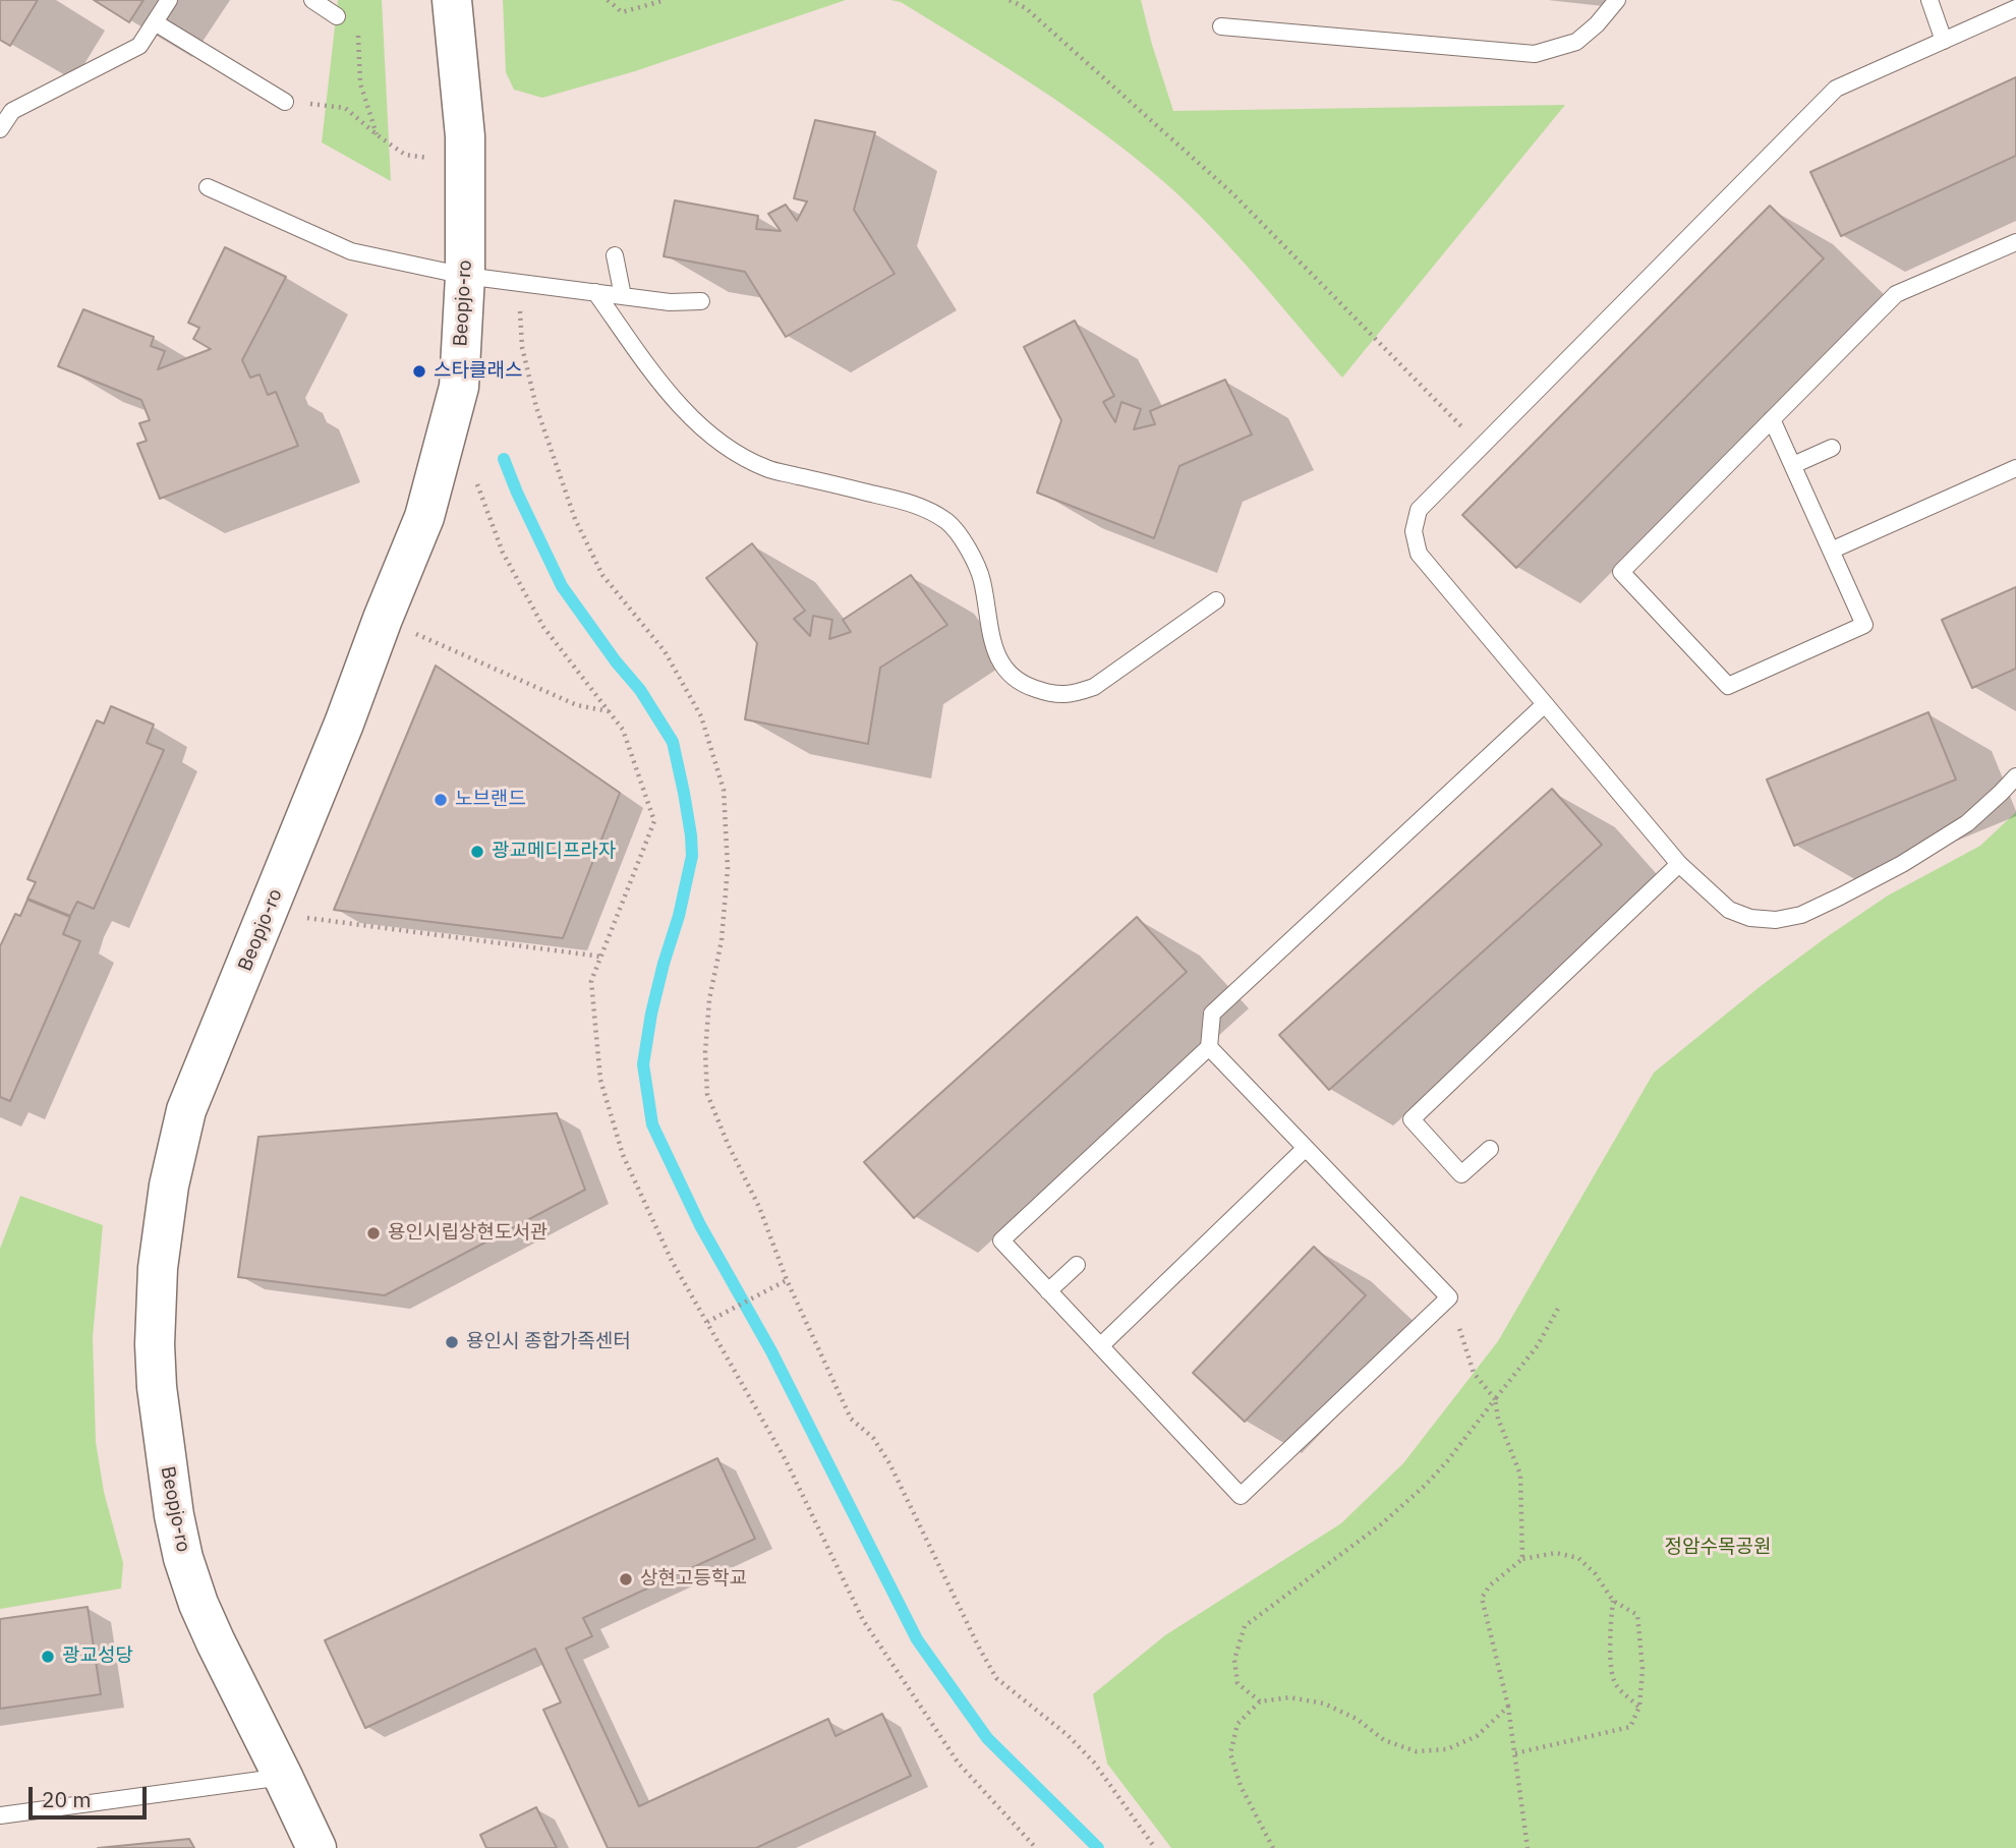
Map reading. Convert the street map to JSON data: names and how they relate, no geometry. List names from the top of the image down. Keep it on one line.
{"streets":{"street":["Beopjo-ro"]},"parks":["정암수목공원"],"places":["스타클래스","노브랜드","광교메디프라자","용인시립상현도서관","용인시 종합가족센터","상현고등학교","광교성당"],"scale_bar":"20 m"}
